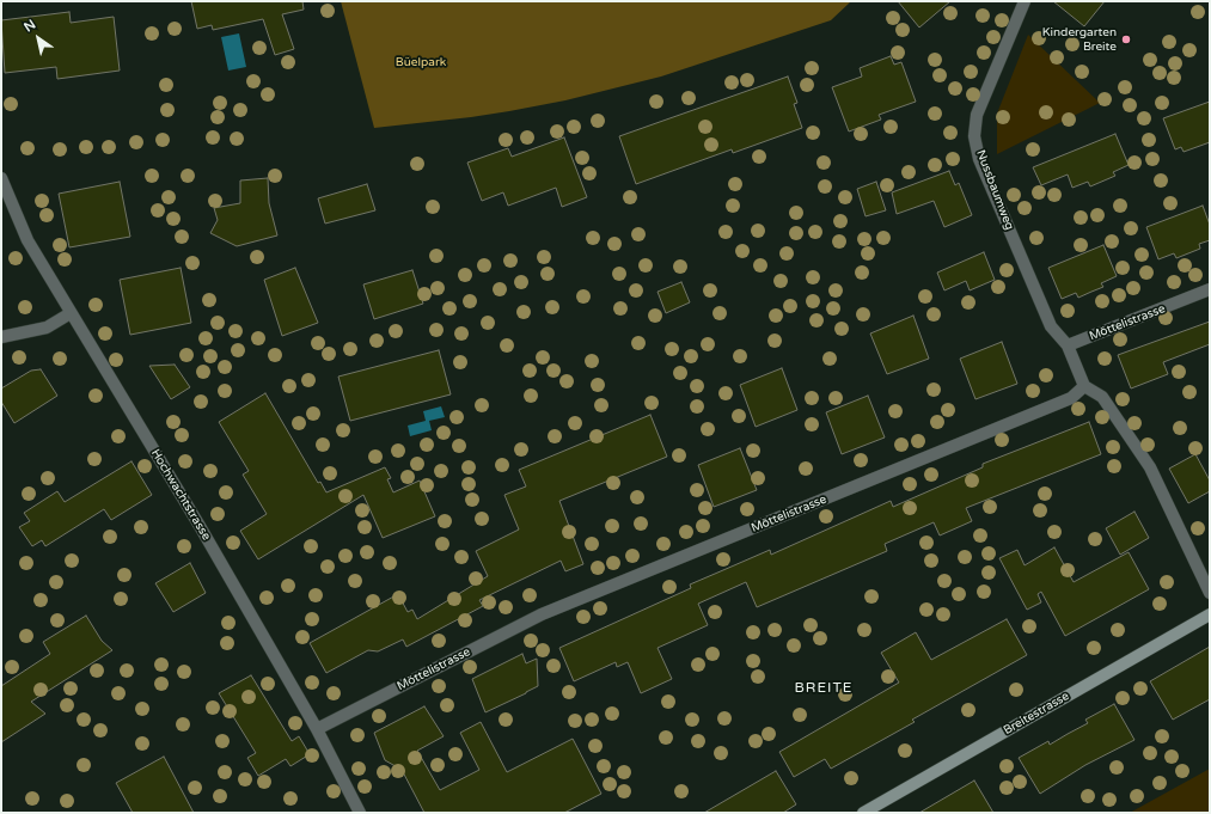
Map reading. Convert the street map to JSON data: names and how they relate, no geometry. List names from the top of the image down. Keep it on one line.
{"streets":{"main road":["Breitestrasse"],"street":["Nussbaumweg","Möttelistrasse","Hochwachtstrasse"]},"crossings":[["Nussbaumweg","Möttelistrasse"],["Möttelistrasse","Hochwachtstrasse"]],"districts":["BREITE"],"parks":["Büelpark"],"places":["Kindergarten Breite"],"north":"top left"}
